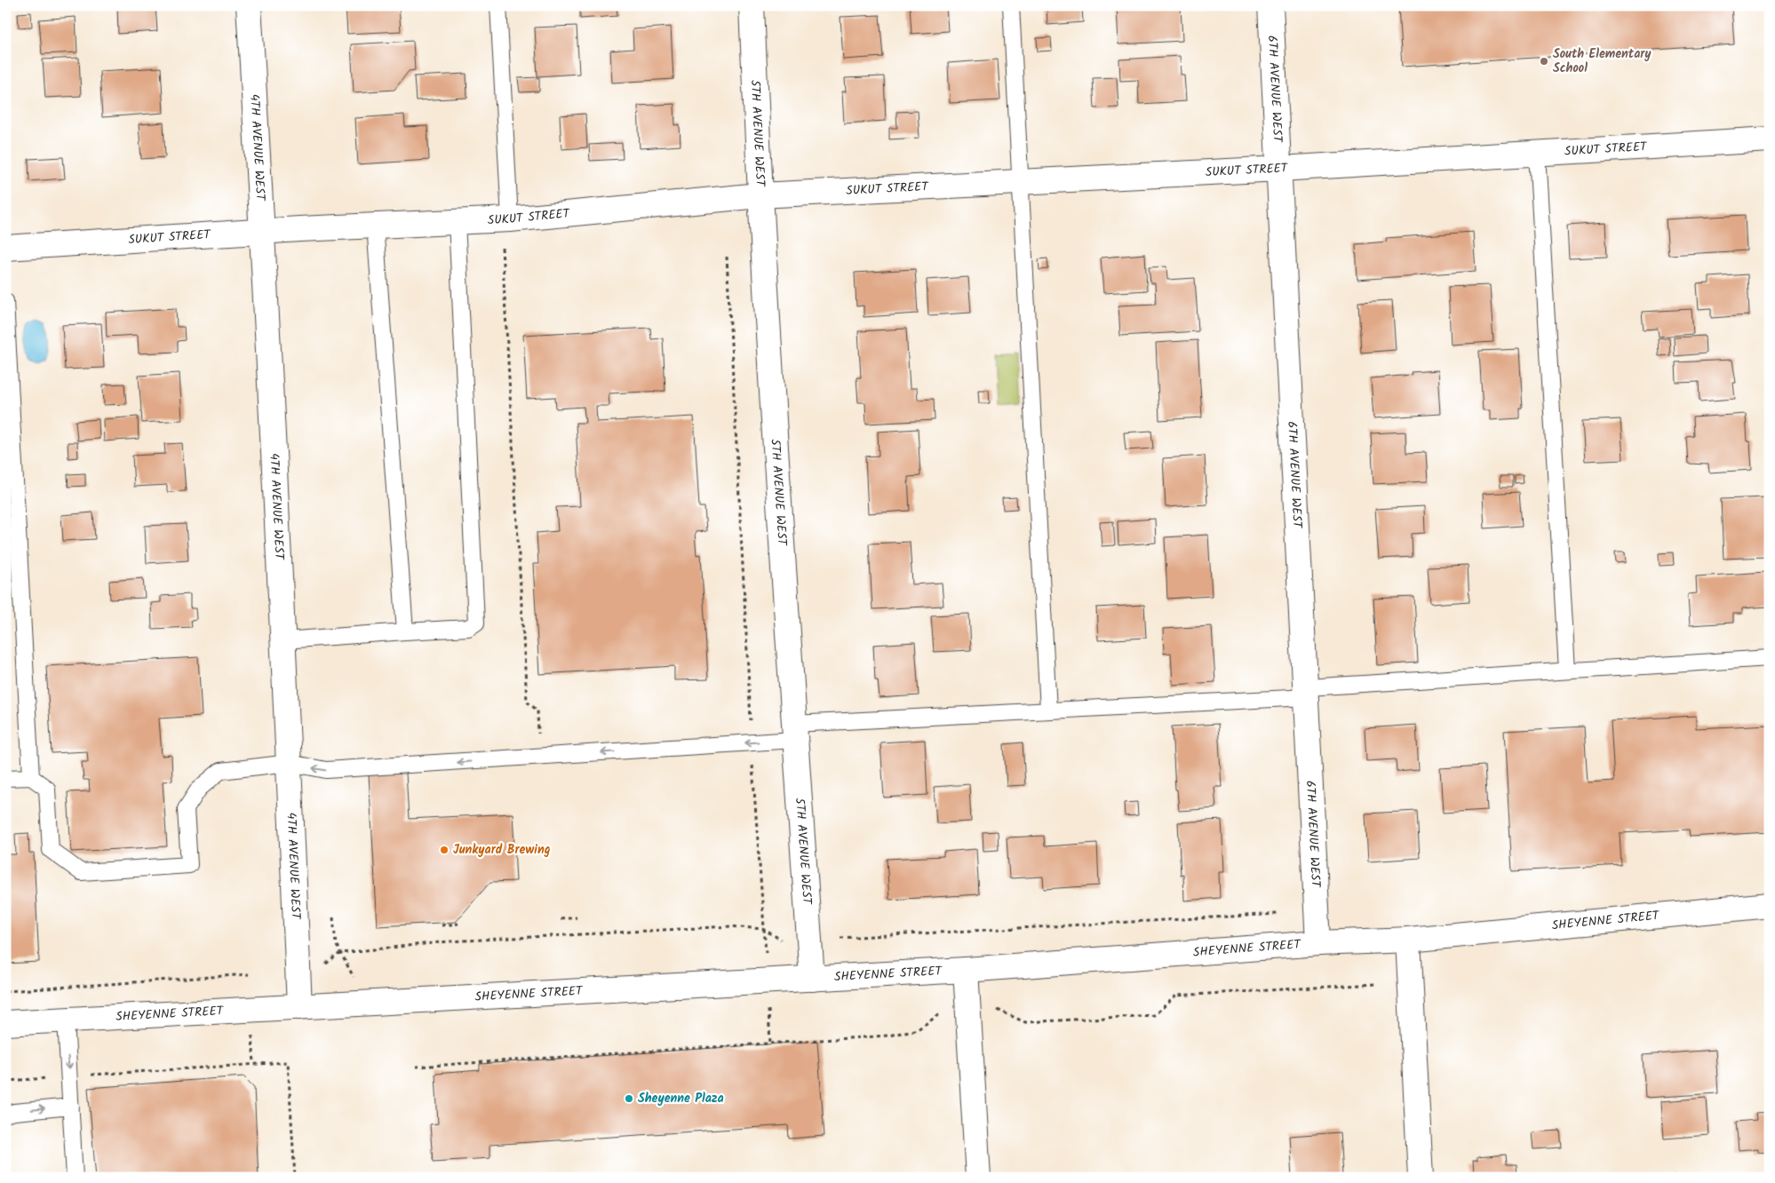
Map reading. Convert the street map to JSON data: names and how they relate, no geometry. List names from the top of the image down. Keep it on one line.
{"streets":{"street":["6TH AVENUE WEST","5TH AVENUE WEST","4TH AVENUE WEST","SUKUT STREET","SHEYENNE STREET"]},"crossings":[["6TH AVENUE WEST","SUKUT STREET"],["6TH AVENUE WEST","SHEYENNE STREET"],["5TH AVENUE WEST","SUKUT STREET"],["5TH AVENUE WEST","SHEYENNE STREET"],["4TH AVENUE WEST","SUKUT STREET"],["4TH AVENUE WEST","SHEYENNE STREET"]],"places":["South Elementary School","Junkyard Brewing","Sheyenne Plaza"]}
